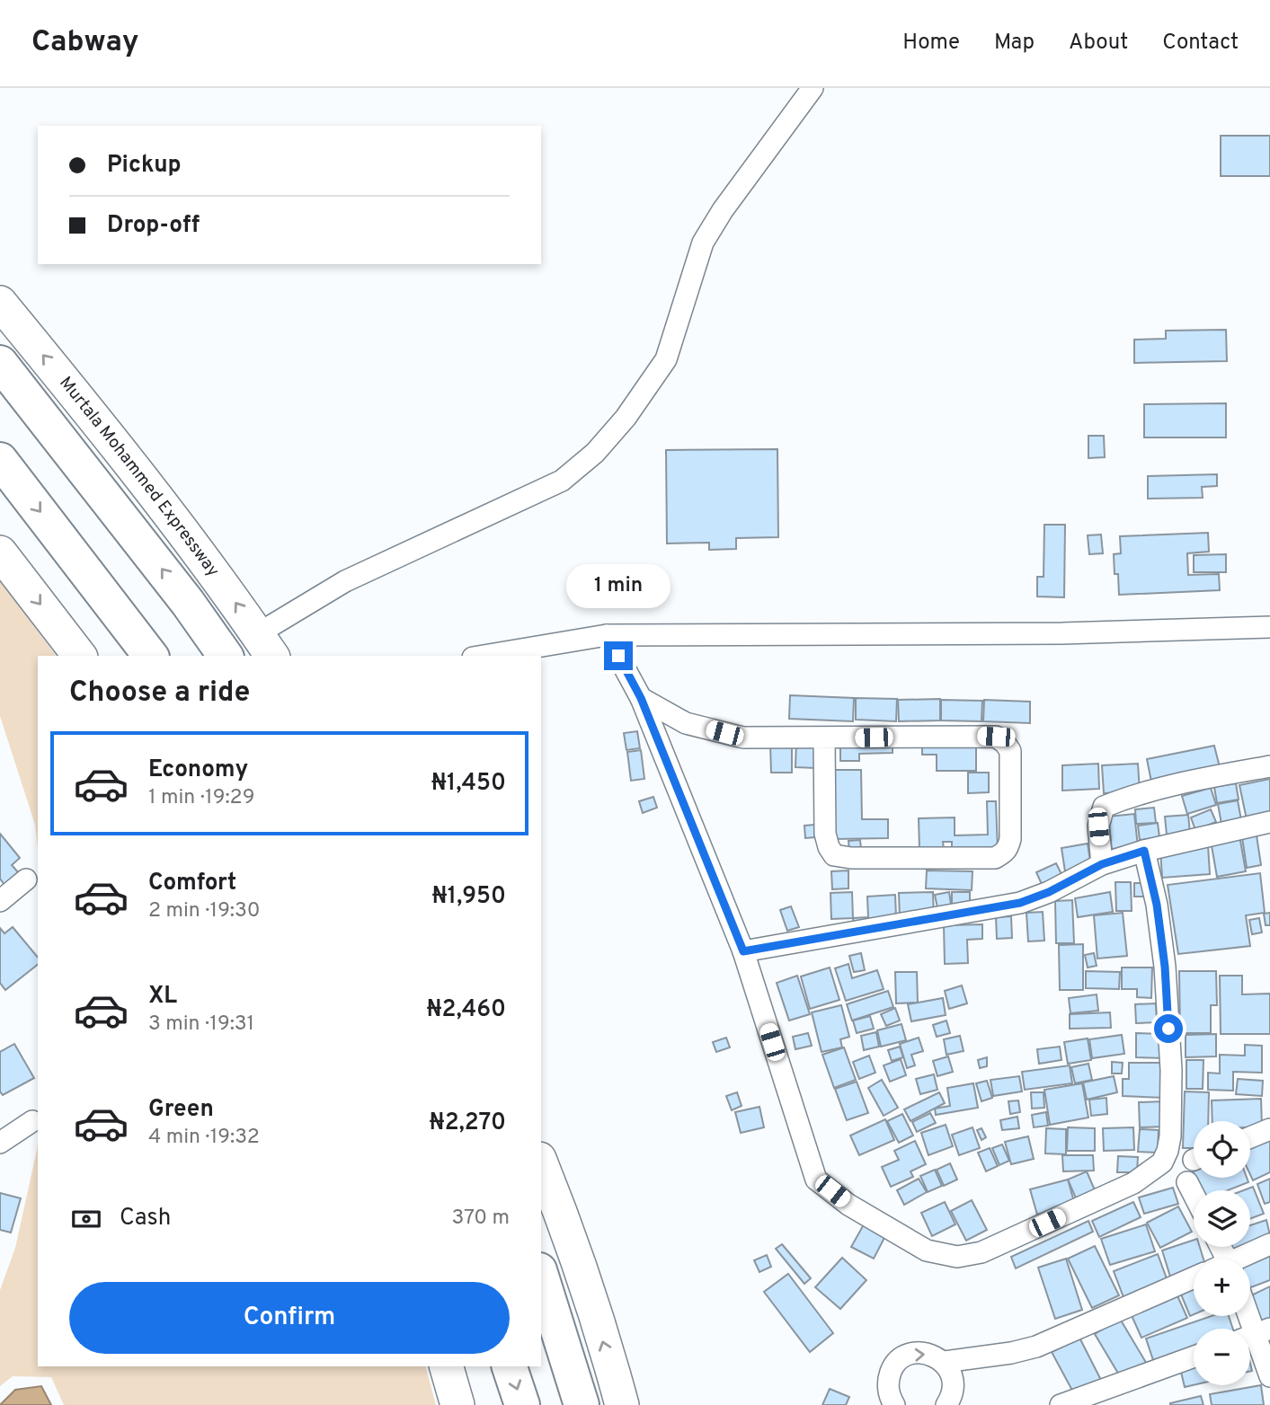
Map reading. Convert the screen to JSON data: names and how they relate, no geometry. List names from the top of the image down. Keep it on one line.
{"streets":{"highway":["Murtala Mohammed Expressway"]},"page":{"header":"Cabway","nav":["Home","Map","About","Contact"],"banner":["Pickup","Drop-off"],"bubble":"1 min","heading":"Choose a ride","list":[{"name":"Economy","note":"1 min · 19:29","value":"₦1,450"},{"name":"Comfort","note":"2 min · 19:30","value":"₦1,950"},{"name":"XL","note":"3 min · 19:31","value":"₦2,460"},{"name":"Green","note":"4 min · 19:32","value":"₦2,270"}],"map_buttons":["+","−"],"pay":["Cash","370 m"],"buttons":"Confirm"}}
